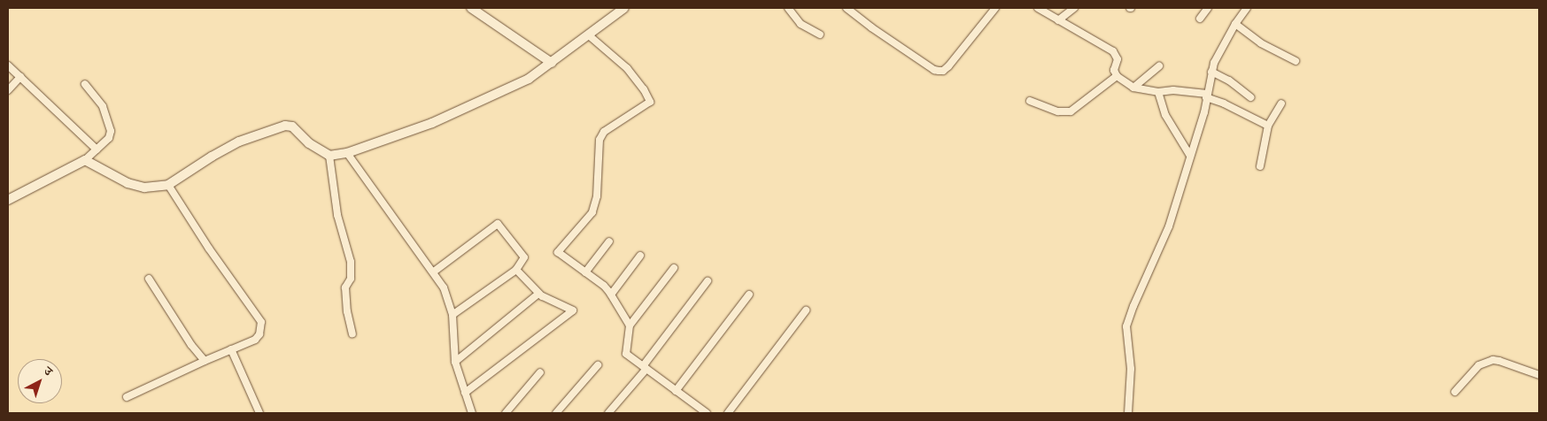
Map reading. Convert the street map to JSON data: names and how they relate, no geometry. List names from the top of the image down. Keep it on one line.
{"north":"top right"}
